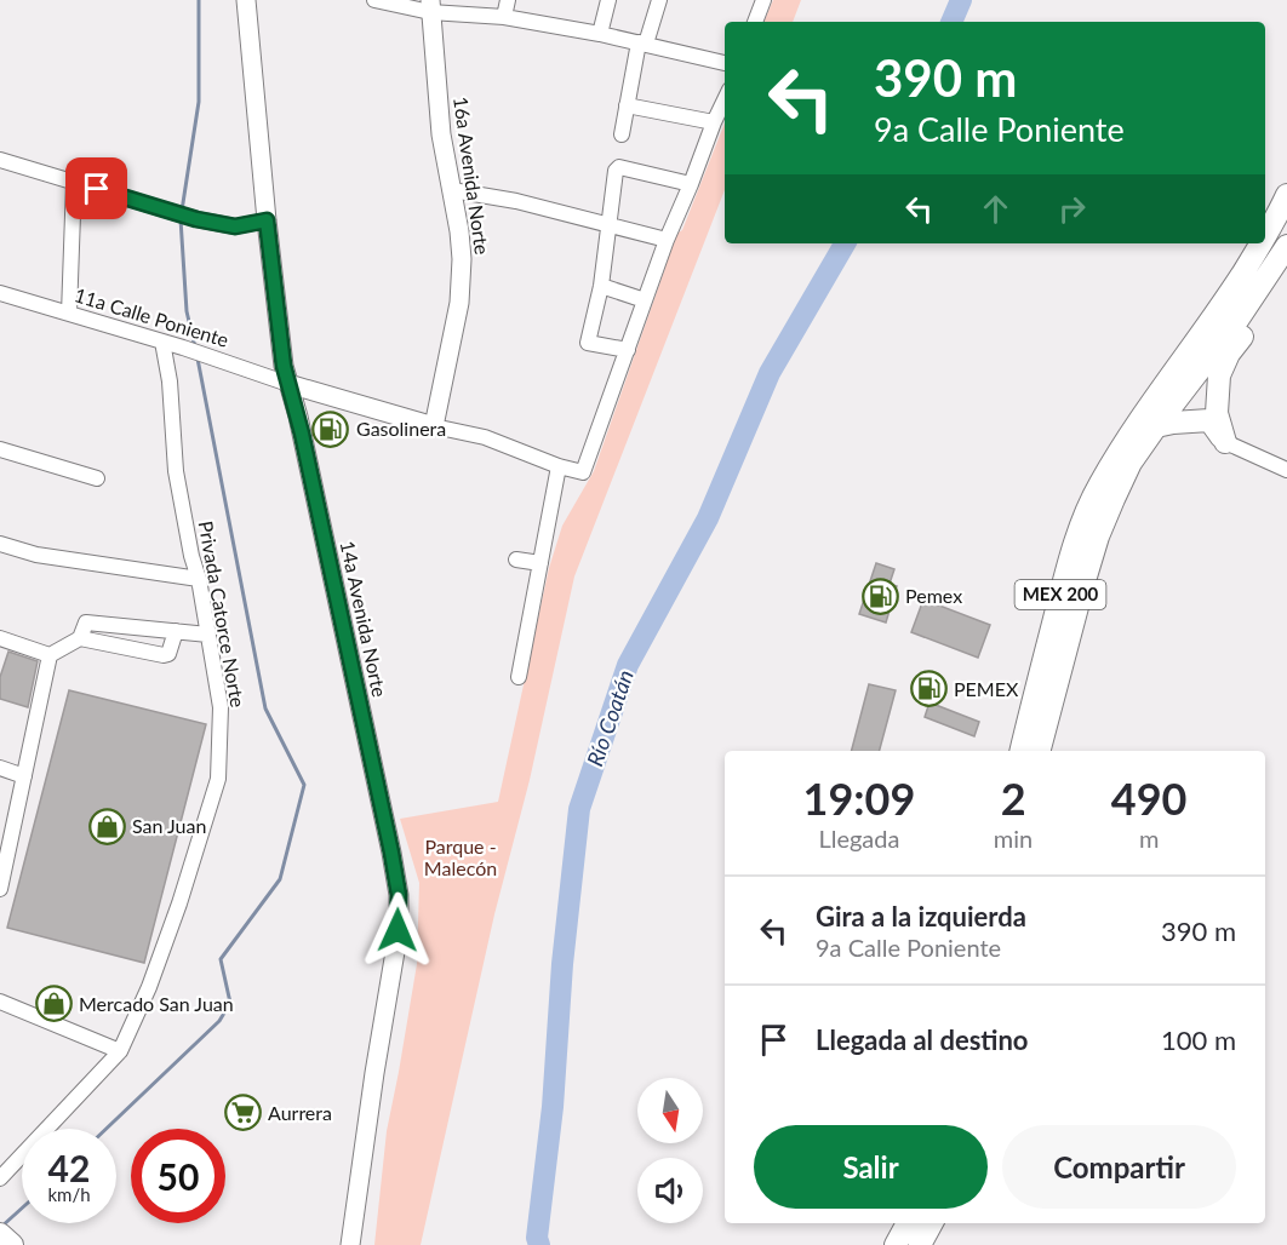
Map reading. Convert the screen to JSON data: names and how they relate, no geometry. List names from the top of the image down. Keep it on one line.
{"streets":{"highway":["MEX 200"],"main road":["16a Avenida Norte","14a Avenida Norte"],"street":["11a Calle Poniente","Privada Catorce Norte"]},"crossings":[["11a Calle Poniente","Privada Catorce Norte"],["11a Calle Poniente","14a Avenida Norte"]],"water":["Río Coatán"],"parks":["Parque - Malecón"],"places":{"fuel station":["Gasolinera","Pemex","PEMEX"],"shop":["San Juan","Mercado San Juan"],"supermarket":["Aurrera"]},"north":"bottom","page":{"turn":["390 m","9a Calle Poniente"],"eta":["19:09","Llegada","2","min","490","m"],"list":[{"name":"Gira a la izquierda","note":"9a Calle Poniente","value":"390 m"},{"name":"Llegada al destino","value":"100 m"}],"buttons":["Salir","Compartir"],"speed":"42 km/h","limit":"50"}}
